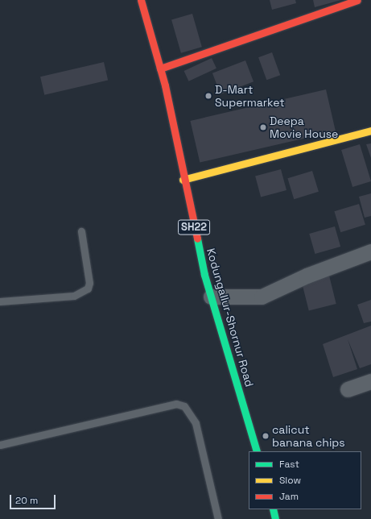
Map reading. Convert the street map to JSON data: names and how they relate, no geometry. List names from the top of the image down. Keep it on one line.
{"streets":{"main road":["SH22","Kodungallur-Shornur Road"]},"places":["D-Mart Supermarket","Deepa Movie House","calicut banana chips"],"legend":["Fast","Slow","Jam"],"scale_bar":"20 m"}
